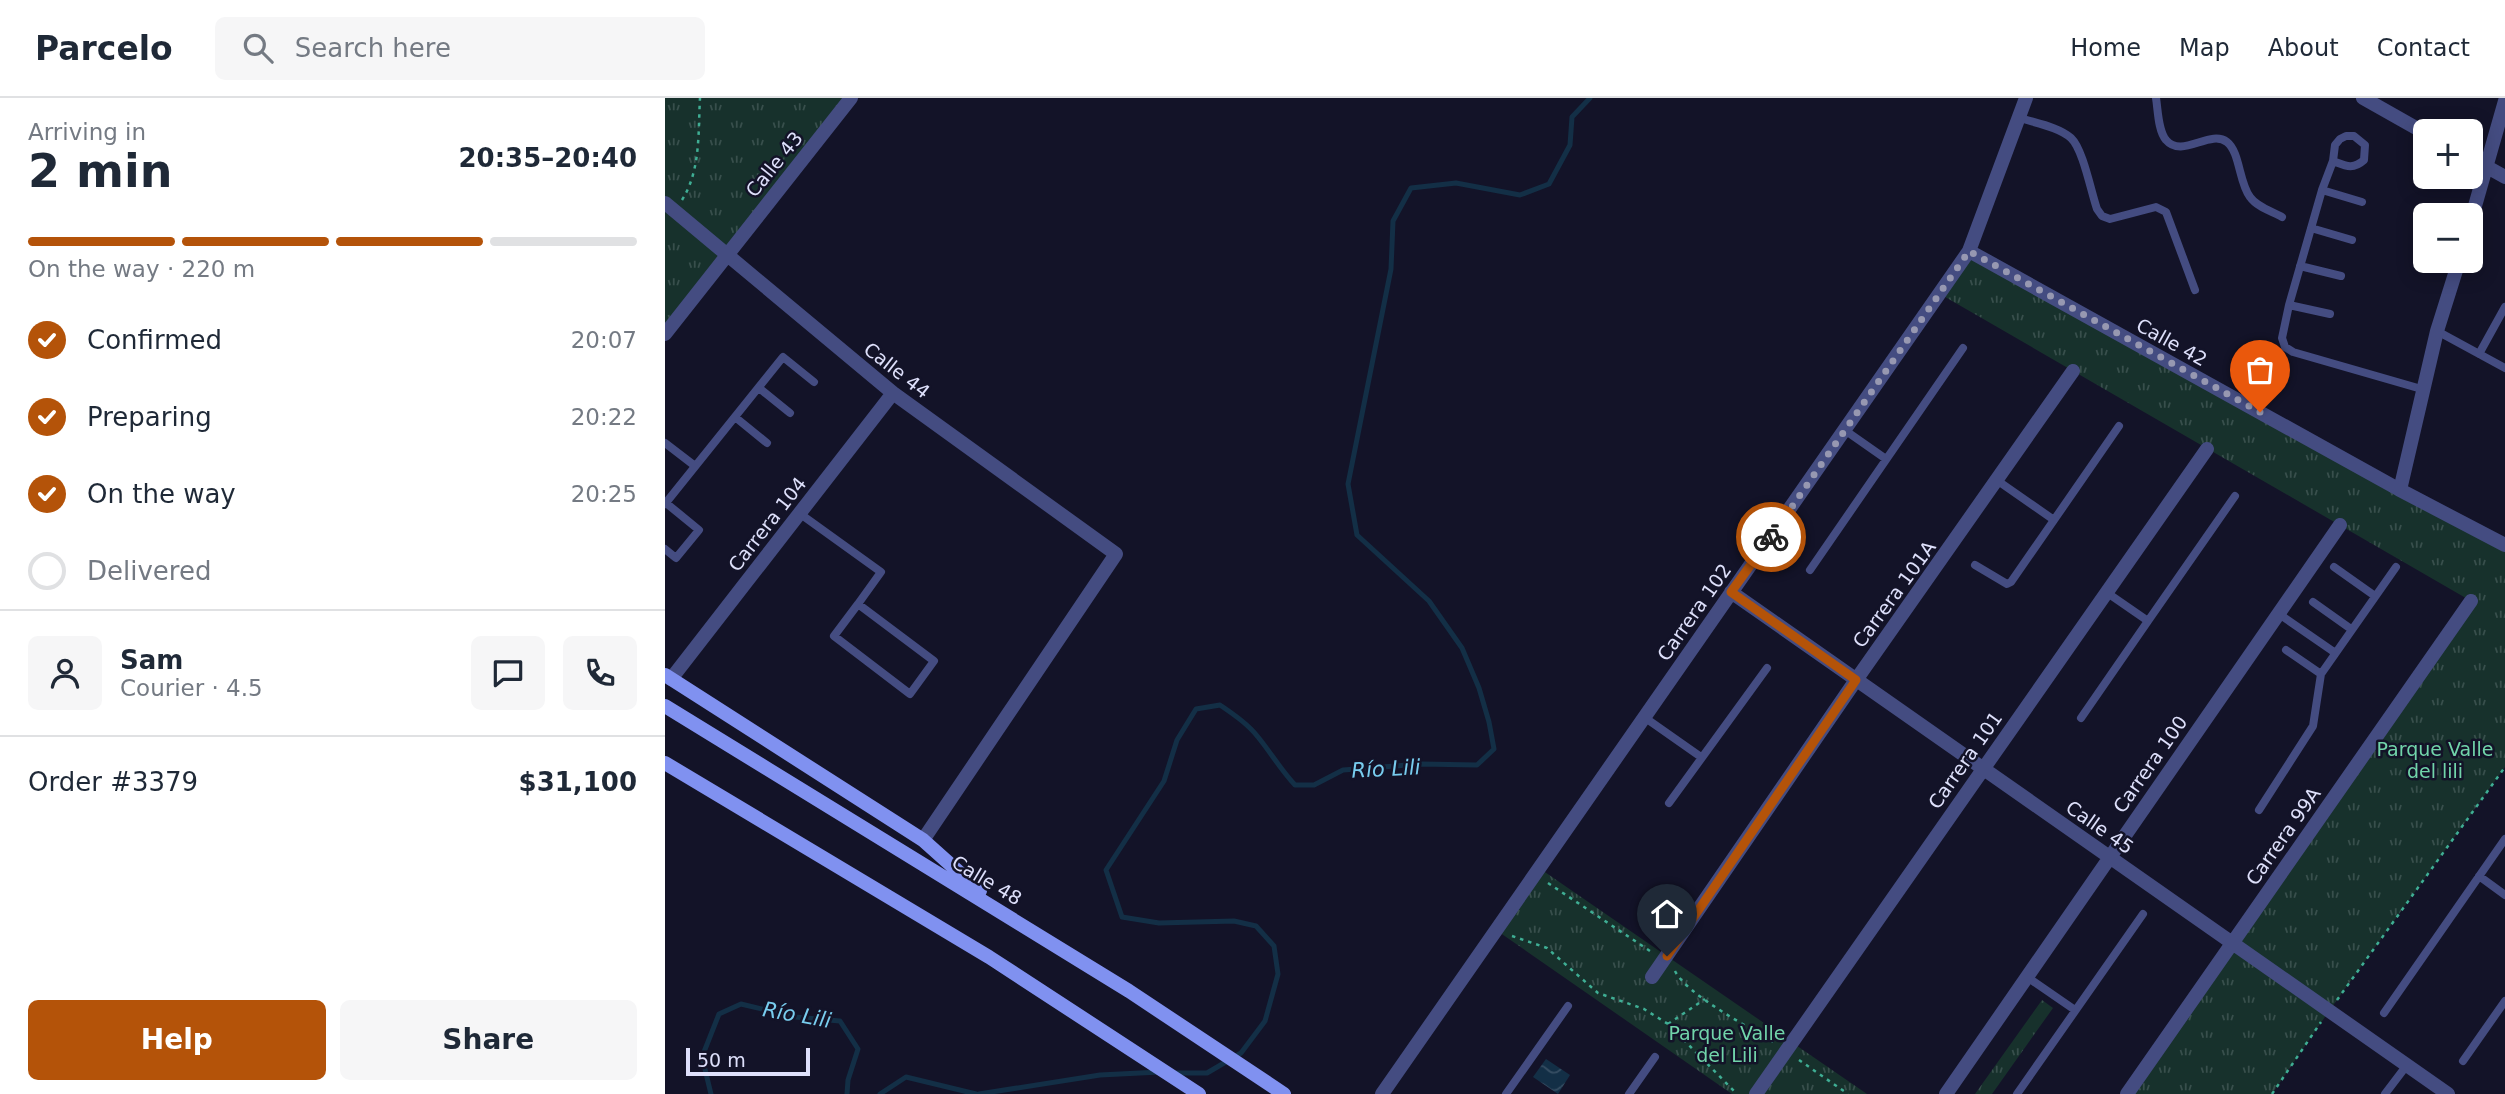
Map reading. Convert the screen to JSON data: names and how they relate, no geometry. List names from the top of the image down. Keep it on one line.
{"streets":{"main road":["Calle 48"],"street":["Calle 43","Calle 42","Calle 44","Carrera 104","Carrera 101A","Carrera 102","Carrera 101","Carrera 100","Calle 45","Carrera 99A"]},"crossings":[["Calle 43","Calle 44"],["Calle 42","Carrera 102"],["Calle 44","Carrera 104"],["Carrera 101A","Calle 45"],["Carrera 102","Calle 45"],["Carrera 101","Calle 45"],["Carrera 100","Calle 45"],["Calle 45","Carrera 99A"]],"water":["Río Lili"],"parks":["Parque Valle del lili","Parque Valle del Lili"],"scale_bar":"50 m","page":{"header":"Parcelo","search":"Search here","nav":["Home","Map","About","Contact"],"heading":["2 min","Arriving in","20:35–20:40"],"panel":["Sam","Courier · 4.5","Order #3379","$31,100"],"map_buttons":["+","−"],"bar":"On the way · 220 m","list":[["Confirmed","20:07"],["Preparing","20:22"],["On the way","20:25"],"Delivered"],"buttons":["Help","Share"],"scale":"50 m"}}
